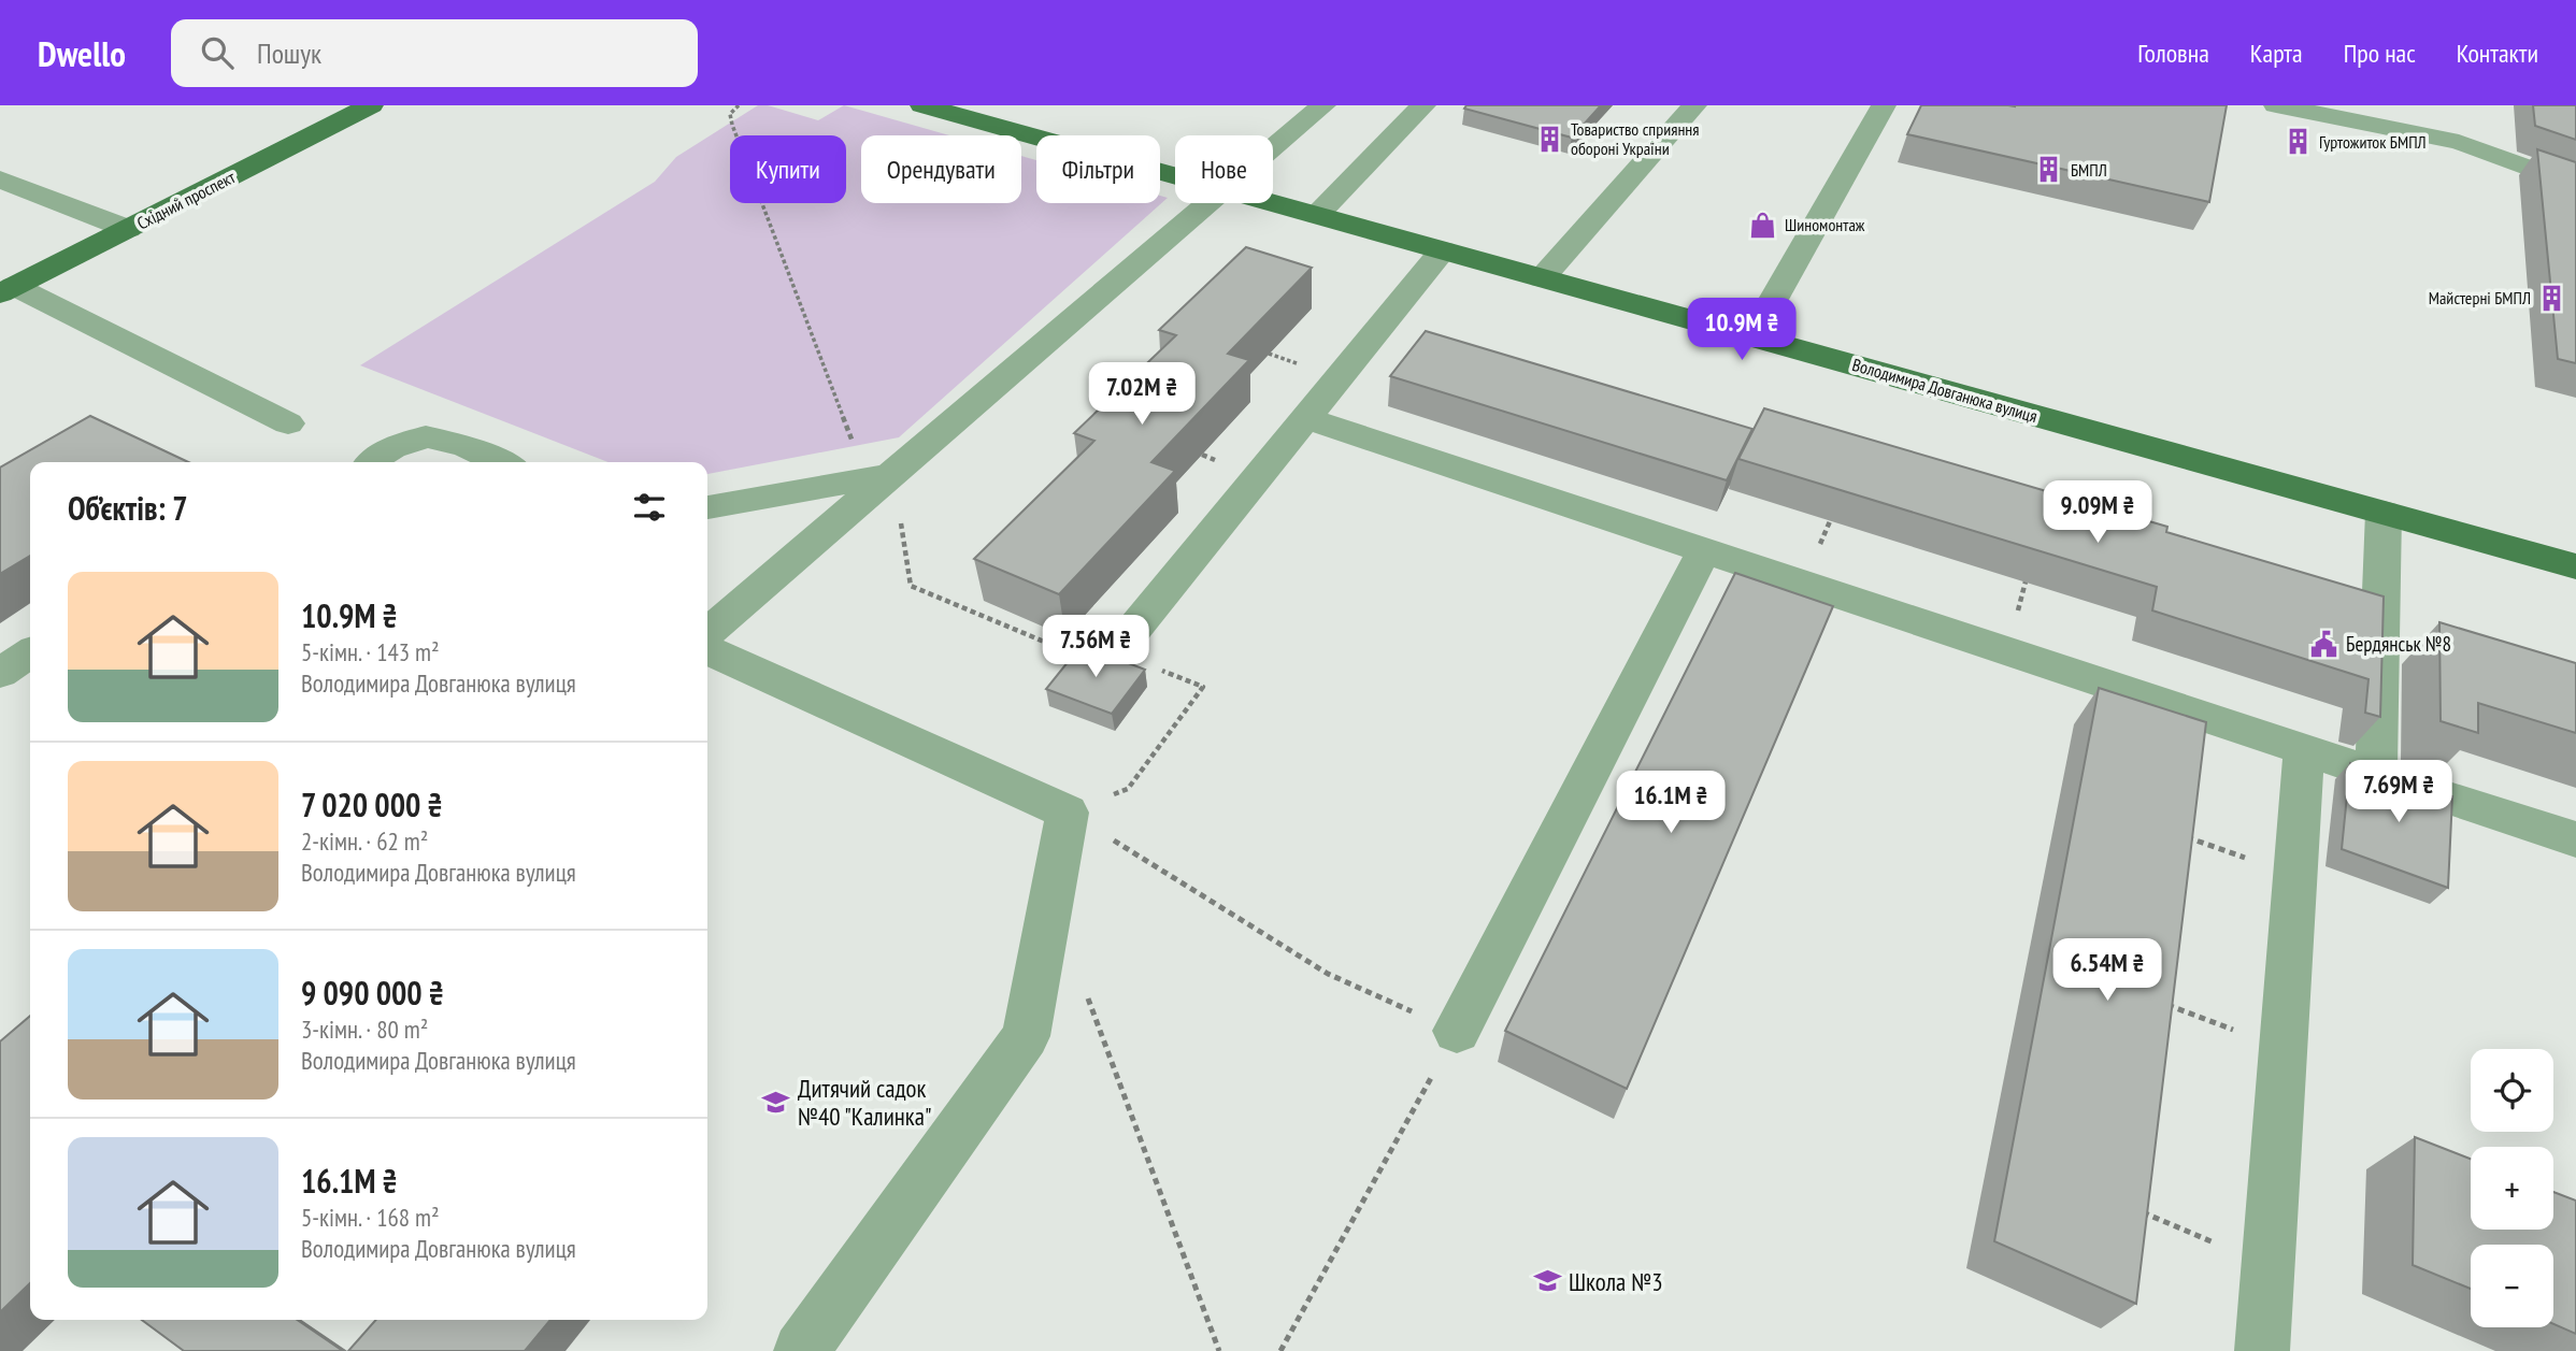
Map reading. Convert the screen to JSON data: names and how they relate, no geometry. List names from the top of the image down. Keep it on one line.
{"streets":{"main road":["Східний проспект","Володимира Довганюка вулиця"]},"places":{"building":["Товариство сприяння обороні України","Гуртожиток БМПЛ","БМПЛ","Майстерні БМПЛ"],"shop":["Шиномонтаж"],"public building":["Бердянськ №8"],"school or university":["Дитячий садок №40 \"Калинка\"","Школа №3"]},"page":{"header":"Dwello","search":"Пошук","nav":["Головна","Карта","Про нас","Контакти"],"chip":["Купити","Орендувати","Фільтри","Нове"],"price":["10.9M ₴","7.02M ₴","9.09M ₴","7.56M ₴","7.69M ₴","16.1M ₴","6.54M ₴"],"heading":"Об’єктів: 7","list":[{"name":"10.9M ₴","note":"5-кімн. · 143 m² · Володимира Довганюка вулиця"},{"name":"7 020 000 ₴","note":"2-кімн. · 62 m² · Володимира Довганюка вулиця"},{"name":"9 090 000 ₴","note":"3-кімн. · 80 m² · Володимира Довганюка вулиця"},{"name":"16.1M ₴","note":"5-кімн. · 168 m² · Володимира Довганюка вулиця"}],"map_buttons":["+","−"]}}
